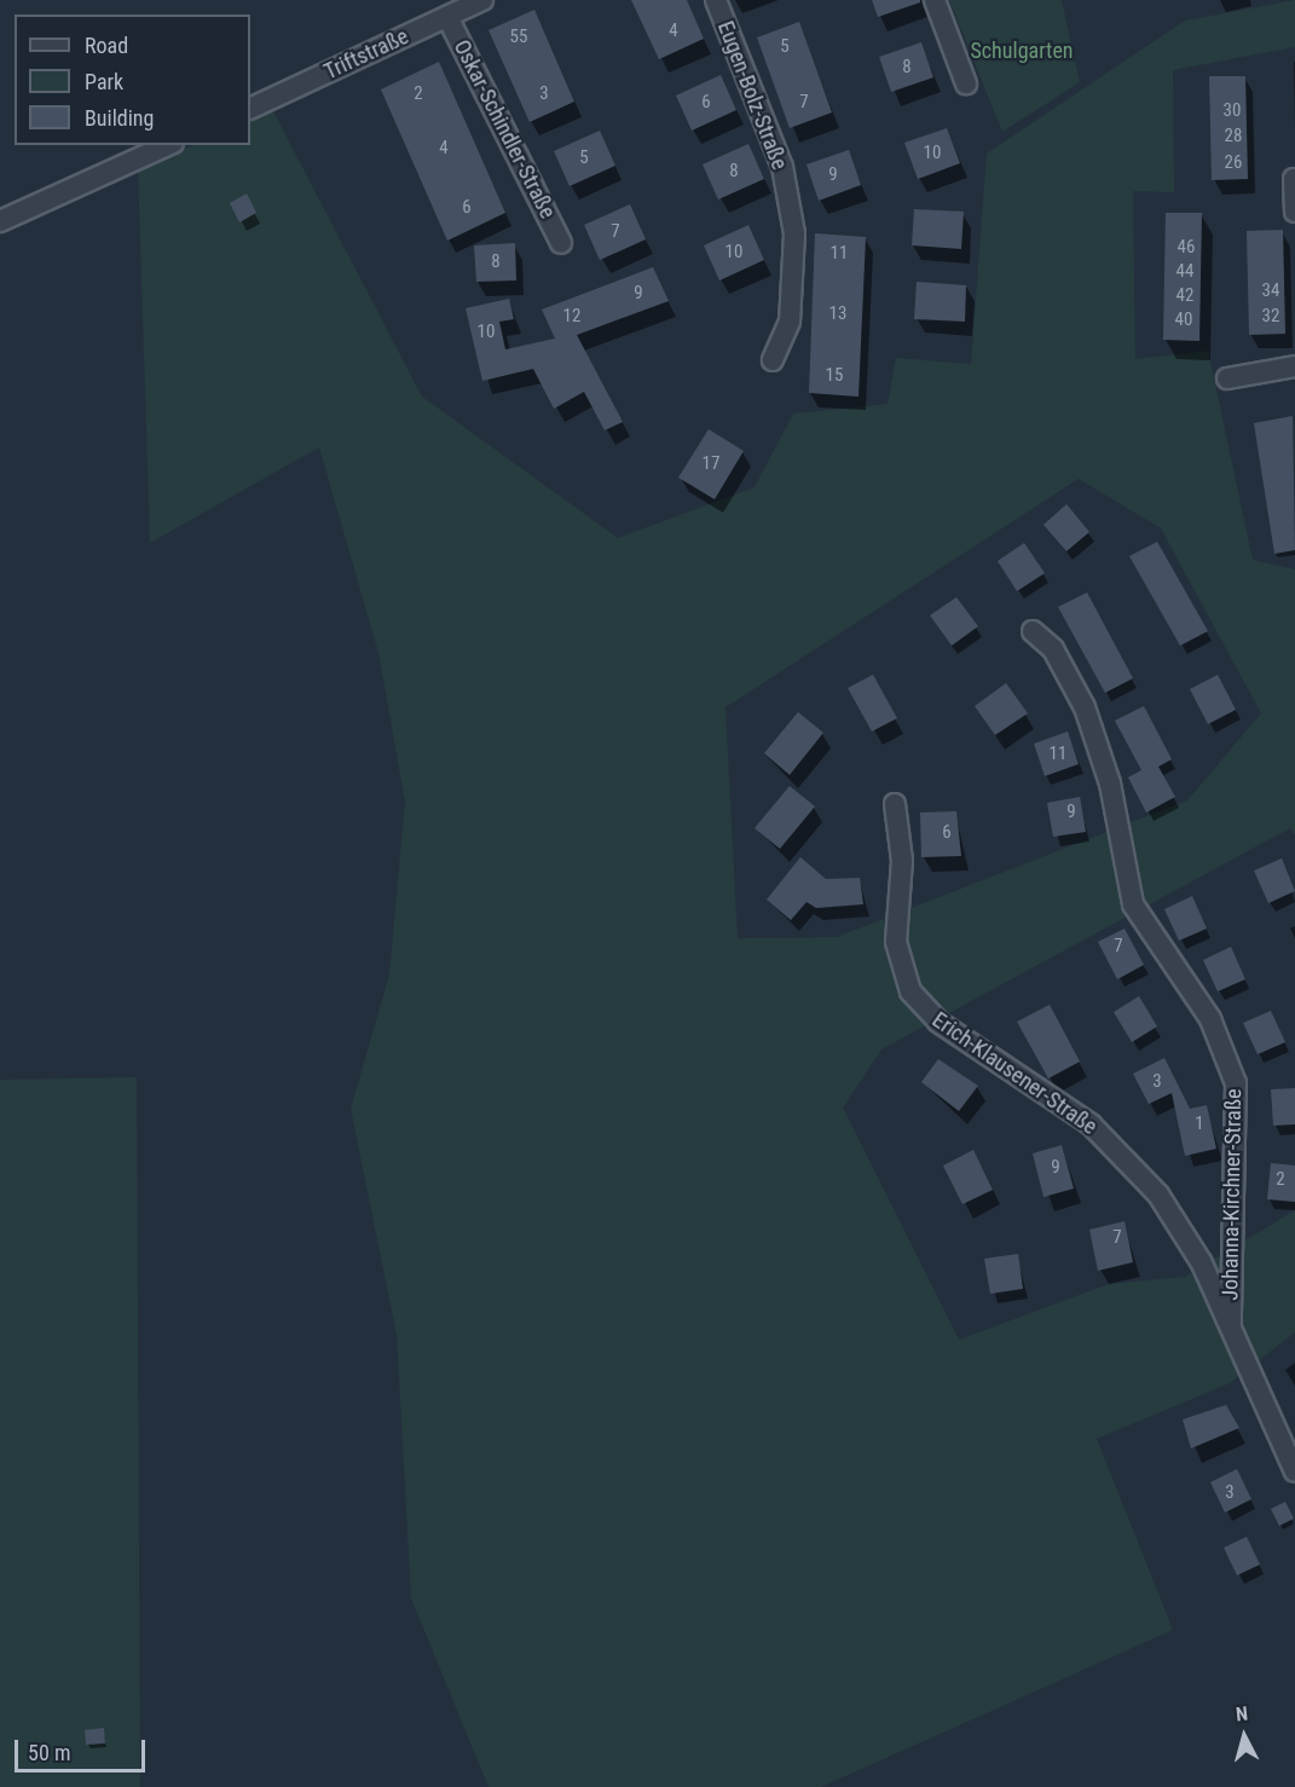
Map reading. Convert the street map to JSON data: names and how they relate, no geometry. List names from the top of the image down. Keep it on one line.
{"streets":{"street":["Triftstraße","Eugen-Bolz-Straße","Oskar-Schindler-Straße","Erich-Klausener-Straße","Johanna-Kirchner-Straße"]},"crossings":[["Triftstraße","Oskar-Schindler-Straße"],["Erich-Klausener-Straße","Johanna-Kirchner-Straße"]],"parks":["Schulgarten"],"house_numbers":["4","55","5","8","2","3","6","7","30","28","4","10","5","26","8","9","6","7","46","10","11","8","44","34","9","42","13","12","32","40","10","15","17","11","9","6","7","3","1","9","2","7","3"],"legend":["Road","Park","Building"],"scale_bar":"50 m","north":"top"}
